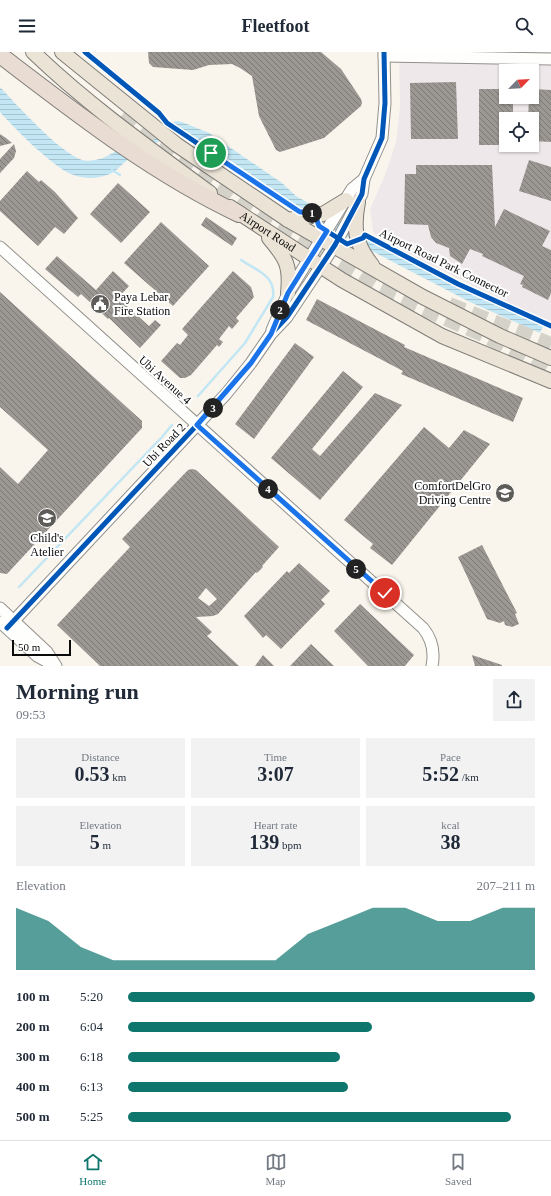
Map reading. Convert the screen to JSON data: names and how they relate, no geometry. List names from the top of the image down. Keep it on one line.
{"streets":{"main road":["Airport Road"],"street":["Ubi Avenue 4","Ubi Road 2"],"cycle path":["Airport Road Park Connector"]},"crossings":[["Airport Road","Ubi Road 2"],["Ubi Avenue 4","Ubi Road 2"]],"places":{"public building":["Paya Lebar Fire Station"],"school or university":["ComfortDelGro Driving Centre","Child's Atelier"]},"scale_bar":"50 m","north":"top right","page":{"header":"Fleetfoot","pins":["1","2","3","4","5"],"scale":"50 m","heading":["Morning run","09:53"],"stats":[["Distance","0.53 km"],["Time","3:07"],["Pace","5:52 /km"],["Elevation","5 m"],["Heart rate","139 bpm"],["kcal","38"]],"chart":["Elevation","207–211 m"],"list":[{"name":"100 m","note":"5:20"},{"name":"200 m","note":"6:04"},{"name":"300 m","note":"6:18"},{"name":"400 m","note":"6:13"},{"name":"500 m","note":"5:25"}],"tabs":["Home","Map","Saved"]}}
